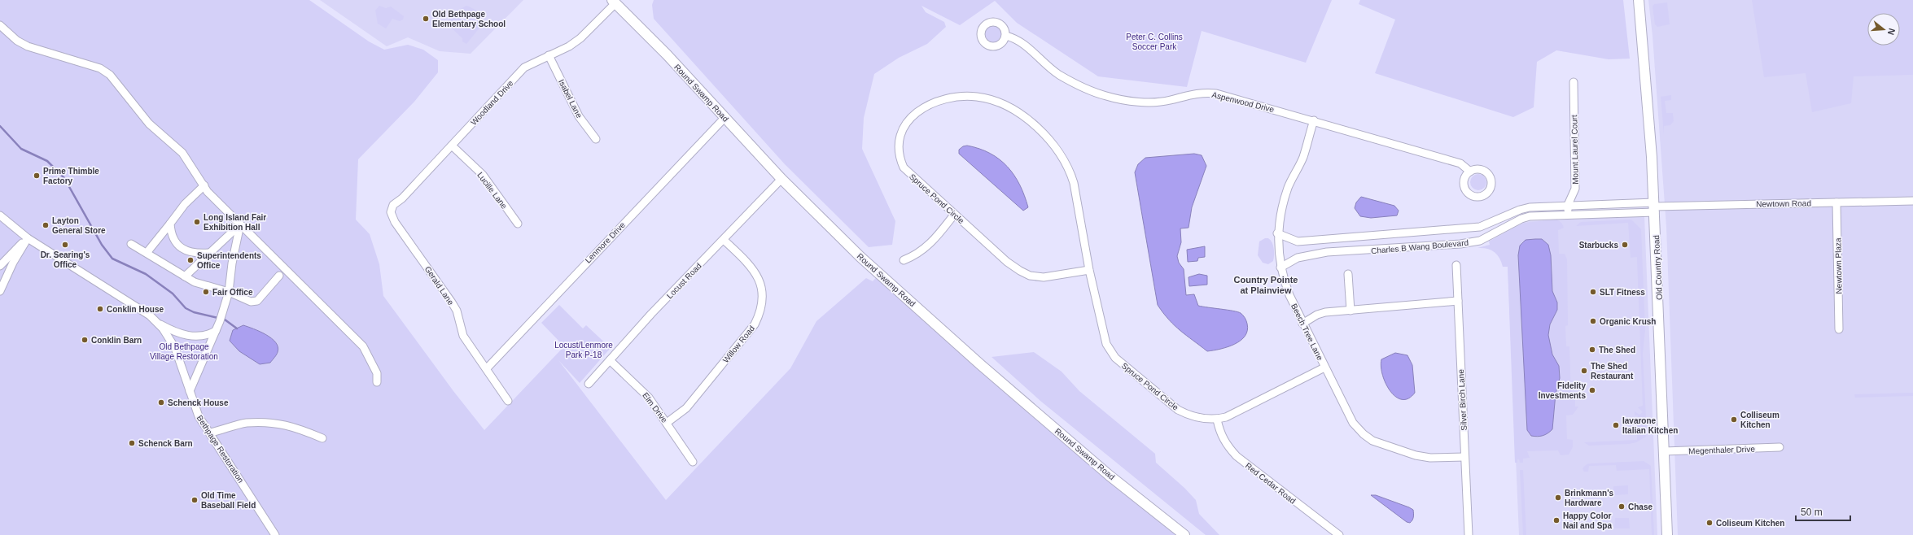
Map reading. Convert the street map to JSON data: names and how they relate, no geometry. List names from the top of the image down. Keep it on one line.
{"streets":{"main road":["Round Swamp Road","Old Country Road"],"street":["Isabel Lane","Aspenwood Drive","Woodland Drive","Mount Laurel Court","Lucille Lane","Spruce Pond Circle","Newtown Road","Lenmore Drive","Charles B Wang Boulevard","Newtown Plaza","Locust Road","Gerald Lane","Beech Tree Lane","Willow Road","Silver Birch Lane","Elm Drive","Bethpage Restoration","Megenthaler Drive","Red Cedar Road"]},"crossings":[["Round Swamp Road","Woodland Drive"],["Round Swamp Road","Lenmore Drive"],["Round Swamp Road","Locust Road"],["Isabel Lane","Woodland Drive"],["Aspenwood Drive","Beech Tree Lane"],["Woodland Drive","Lucille Lane"],["Woodland Drive","Gerald Lane"],["Mount Laurel Court","Charles B Wang Boulevard"],["Spruce Pond Circle","Red Cedar Road"],["Newtown Road","Charles B Wang Boulevard"],["Newtown Road","Newtown Plaza"],["Newtown Road","Old Country Road"],["Lenmore Drive","Gerald Lane"],["Charles B Wang Boulevard","Old Country Road"],["Charles B Wang Boulevard","Beech Tree Lane"],["Old Country Road","Megenthaler Drive"],["Locust Road","Willow Road"],["Locust Road","Elm Drive"],["Beech Tree Lane","Silver Birch Lane"],["Willow Road","Elm Drive"]],"districts":["Country Pointe at Plainview"],"parks":["Peter C. Collins Soccer Park","Locust/Lenmore Park P-18","Old Bethpage Village Restoration"],"places":["Old Bethpage Elementary School","Prime Thimble Factory","Long Island Fair Exhibition Hall","Layton General Store","Dr. Searing's Office","Starbucks","Superintendents Office","Fair Office","SLT Fitness","Conklin House","Organic Krush","Conklin Barn","The Shed","The Shed Restaurant","Fidelity Investments","Schenck House","Colliseum Kitchen","Iavarone Italian Kitchen","Schenck Barn","Brinkmann's Hardware","Old Time Baseball Field","Chase","Happy Color Nail and Spa","Coliseum Kitchen"],"scale_bar":"50 m","north":"right"}
